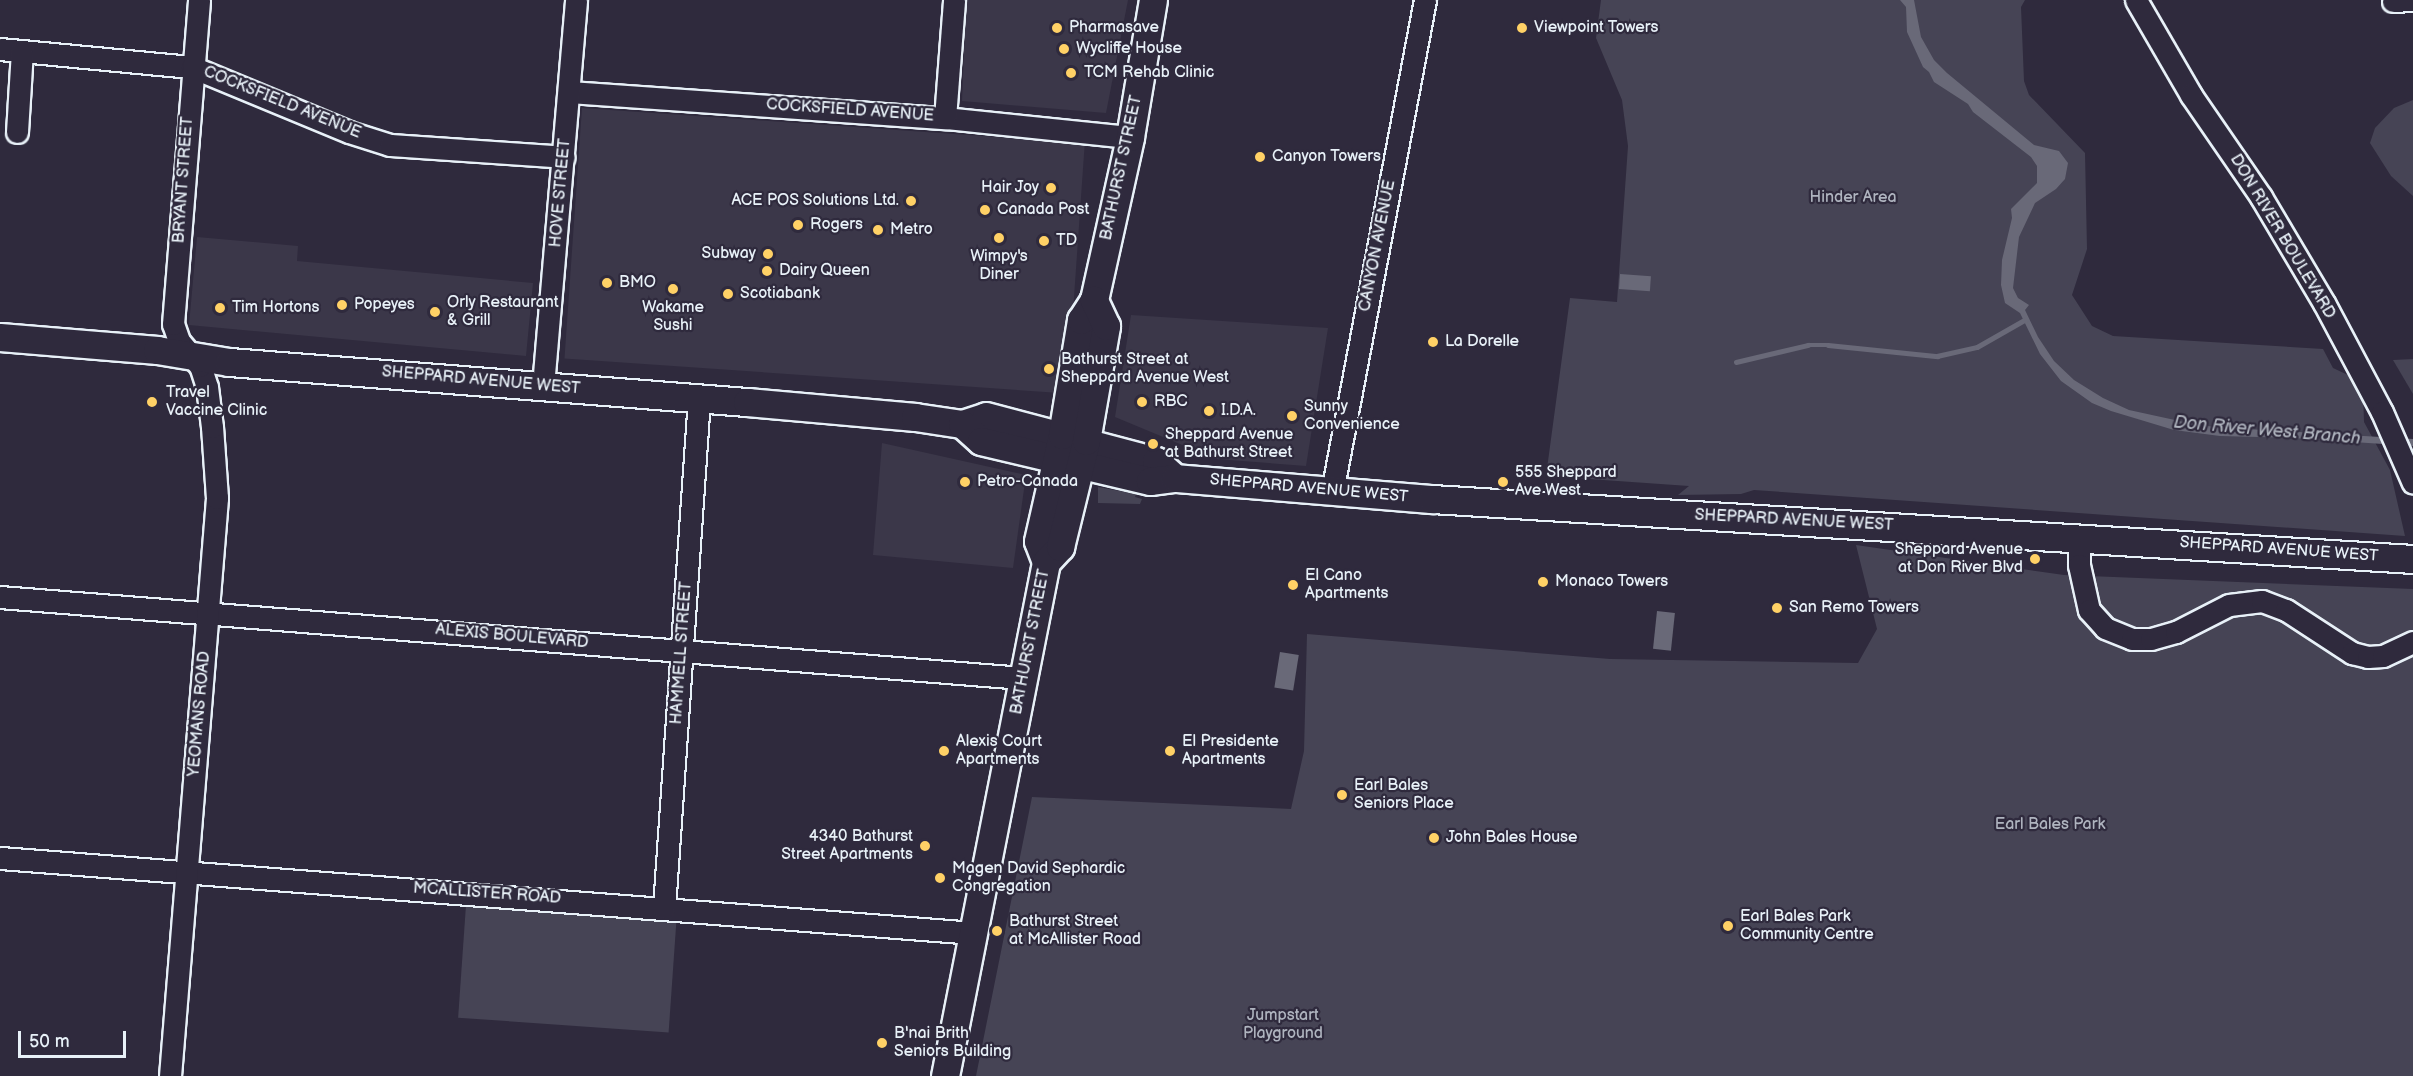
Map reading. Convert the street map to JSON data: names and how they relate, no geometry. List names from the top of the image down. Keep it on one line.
{"streets":{"main road":["BATHURST STREET","SHEPPARD AVENUE WEST"],"street":["COCKSFIELD AVENUE","BRYANT STREET","HOVE STREET","DON RIVER BOULEVARD","CANYON AVENUE","ALEXIS BOULEVARD","HAMMELL STREET","YEOMANS ROAD","MCALLISTER ROAD"]},"crossings":[["COCKSFIELD AVENUE","BATHURST STREET"],["COCKSFIELD AVENUE","BRYANT STREET"],["COCKSFIELD AVENUE","HOVE STREET"],["BATHURST STREET","SHEPPARD AVENUE WEST"],["BATHURST STREET","ALEXIS BOULEVARD"],["BATHURST STREET","MCALLISTER ROAD"],["BRYANT STREET","SHEPPARD AVENUE WEST"],["BRYANT STREET","YEOMANS ROAD"],["HOVE STREET","SHEPPARD AVENUE WEST"],["CANYON AVENUE","SHEPPARD AVENUE WEST"],["SHEPPARD AVENUE WEST","HAMMELL STREET"],["SHEPPARD AVENUE WEST","YEOMANS ROAD"],["ALEXIS BOULEVARD","HAMMELL STREET"],["ALEXIS BOULEVARD","YEOMANS ROAD"],["HAMMELL STREET","MCALLISTER ROAD"],["YEOMANS ROAD","MCALLISTER ROAD"]],"water":["Don River West Branch"],"parks":["Hinder Area","Earl Bales Park","Jumpstart Playground"],"places":["Pharmasave","Viewpoint Towers","Wycliffe House","TCM Rehab Clinic","Canyon Towers","Hair Joy","ACE POS Solutions Ltd.","Canada Post","Rogers","Metro","Wimpy's Diner","TD","Subway","Dairy Queen","BMO","Wakame Sushi","Scotiabank","Popeyes","Tim Hortons","Orly Restaurant & Grill","La Dorelle","Bathurst Street at Sheppard Avenue West","Travel Vaccine Clinic","RBC","I.D.A.","Sunny Convenience","Sheppard Avenue at Bathurst Street","Petro-Canada","555 Sheppard Ave West","Sheppard Avenue at Don River Blvd","Monaco Towers","El Cano Apartments","San Remo Towers","Alexis Court Apartments","El Presidente Apartments","Earl Bales Seniors Place","John Bales House","4340 Bathurst Street Apartments","Magen David Sephardic Congregation","Earl Bales Park Community Centre","Bathurst Street at McAllister Road","B'nai Brith Seniors Building"],"scale_bar":"50 m"}
